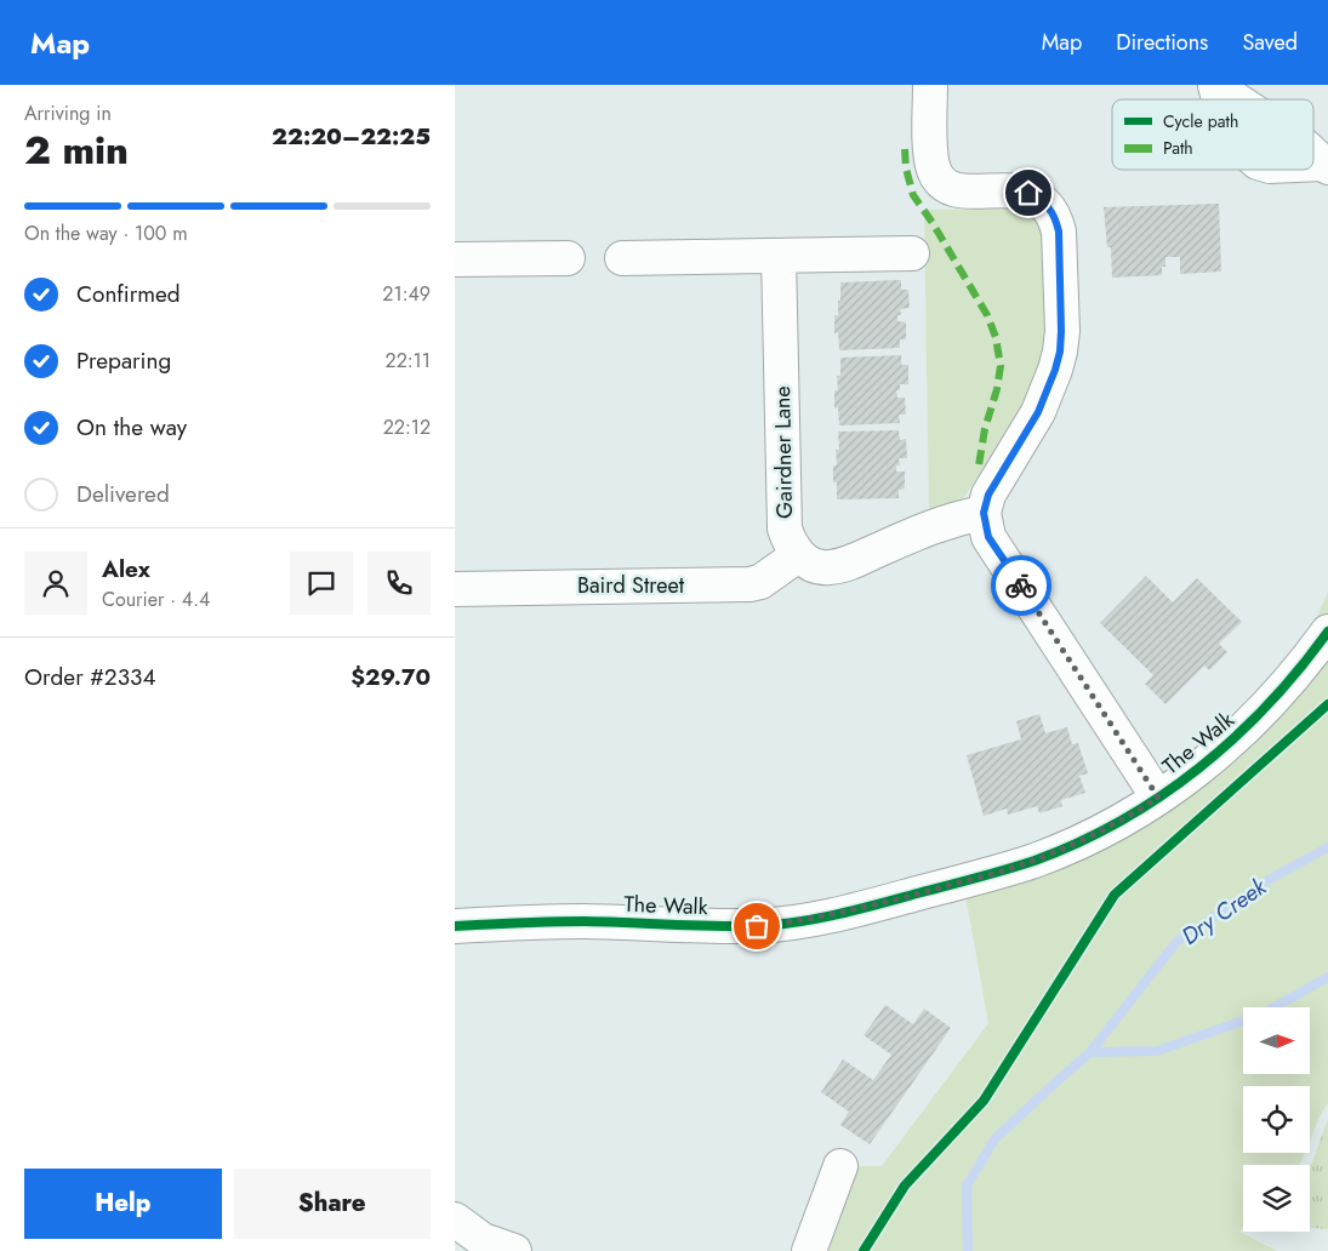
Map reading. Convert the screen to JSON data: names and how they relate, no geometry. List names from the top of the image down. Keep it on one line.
{"streets":{"street":["Gairdner Lane","Baird Street","The Walk"]},"crossings":[["Gairdner Lane","Baird Street"]],"water":["Dry Creek"],"legend":["Cycle path","Path"],"north":"right","page":{"header":"Map","nav":["Map","Directions","Saved"],"heading":["2 min","Arriving in","22:20–22:25"],"panel":["Alex","Courier · 4.4","Order #2334","$29.70"],"bar":"On the way · 100 m","list":[["Confirmed","21:49"],["Preparing","22:11"],["On the way","22:12"],"Delivered"],"buttons":["Help","Share"]}}
